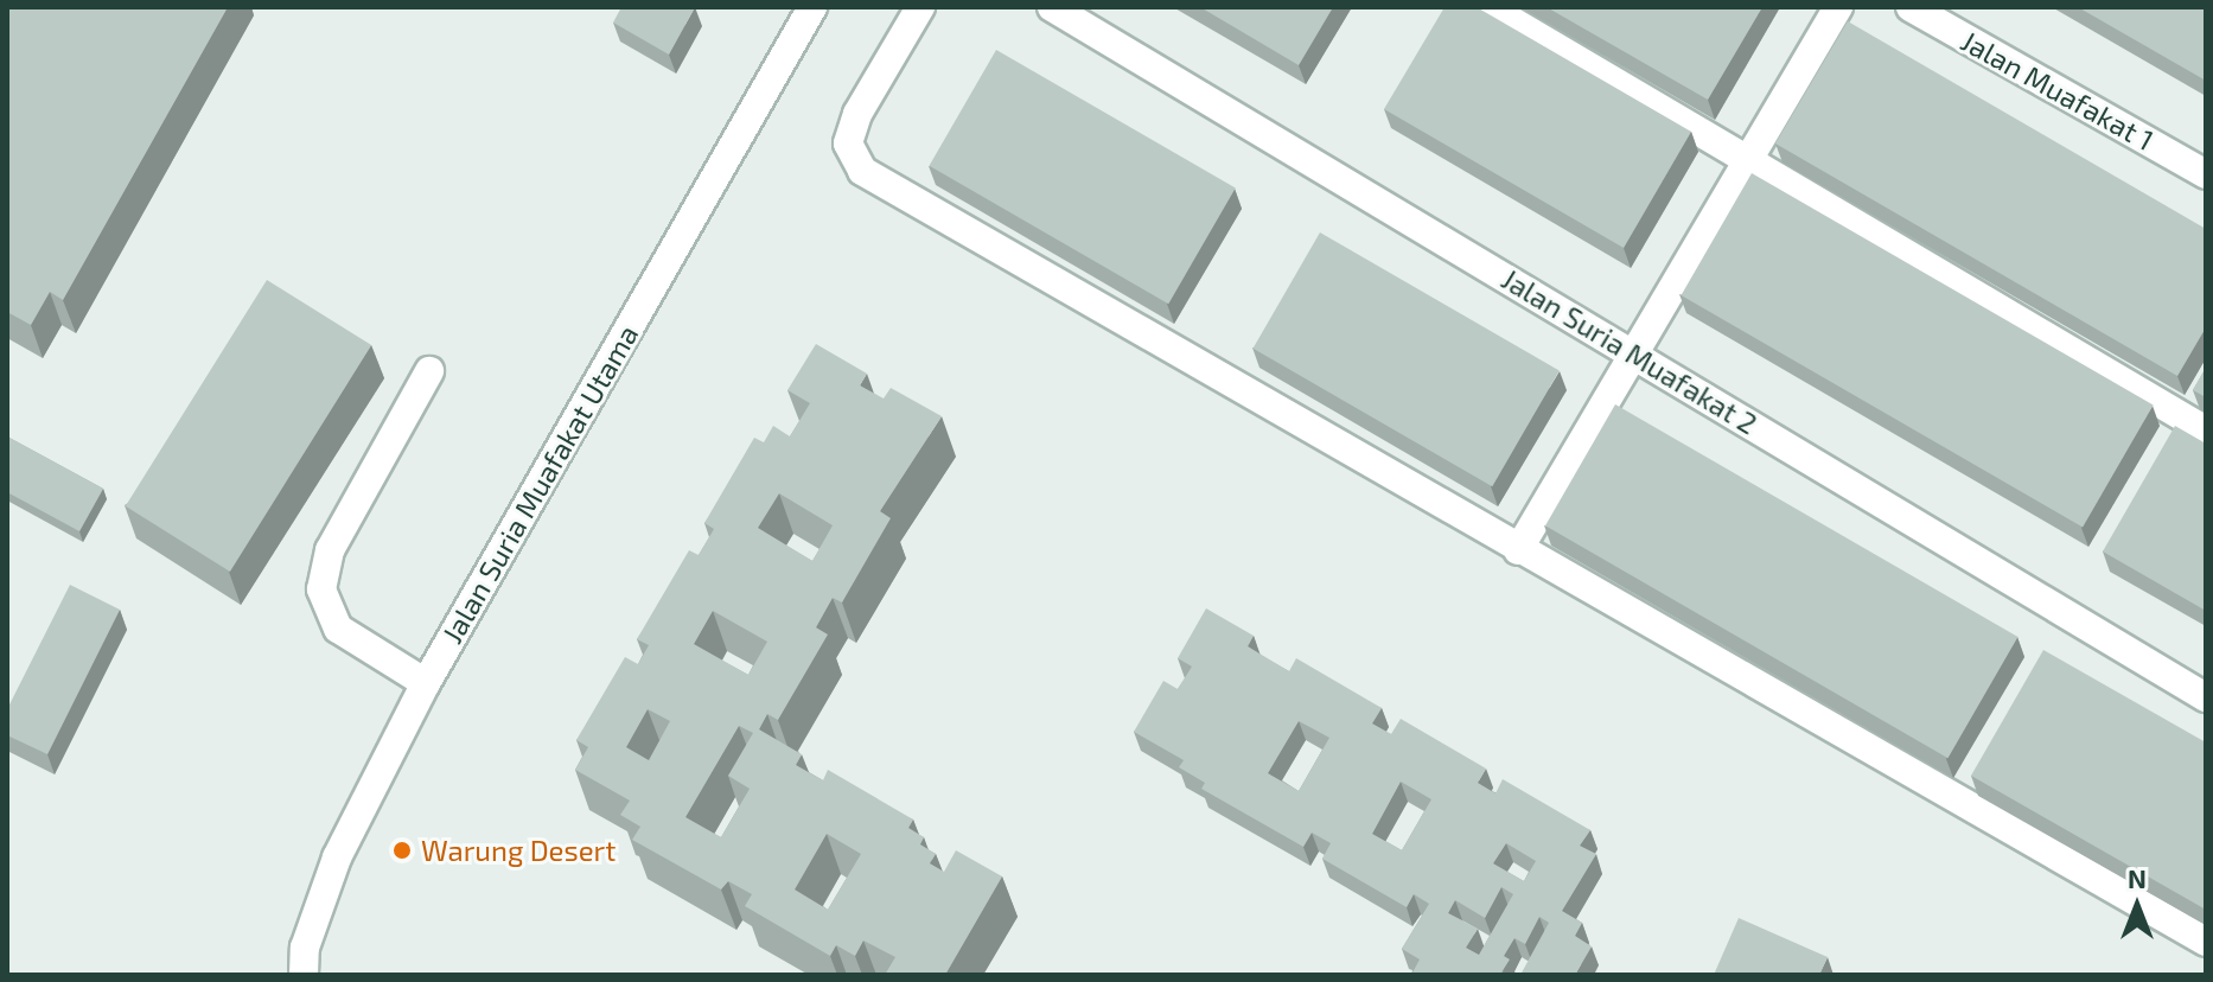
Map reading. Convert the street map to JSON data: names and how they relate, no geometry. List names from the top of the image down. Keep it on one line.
{"streets":{"street":["Jalan Muafakat 1","Jalan Suria Muafakat 2","Jalan Suria Muafakat Utama"]},"places":["Warung Desert"],"north":"top"}
